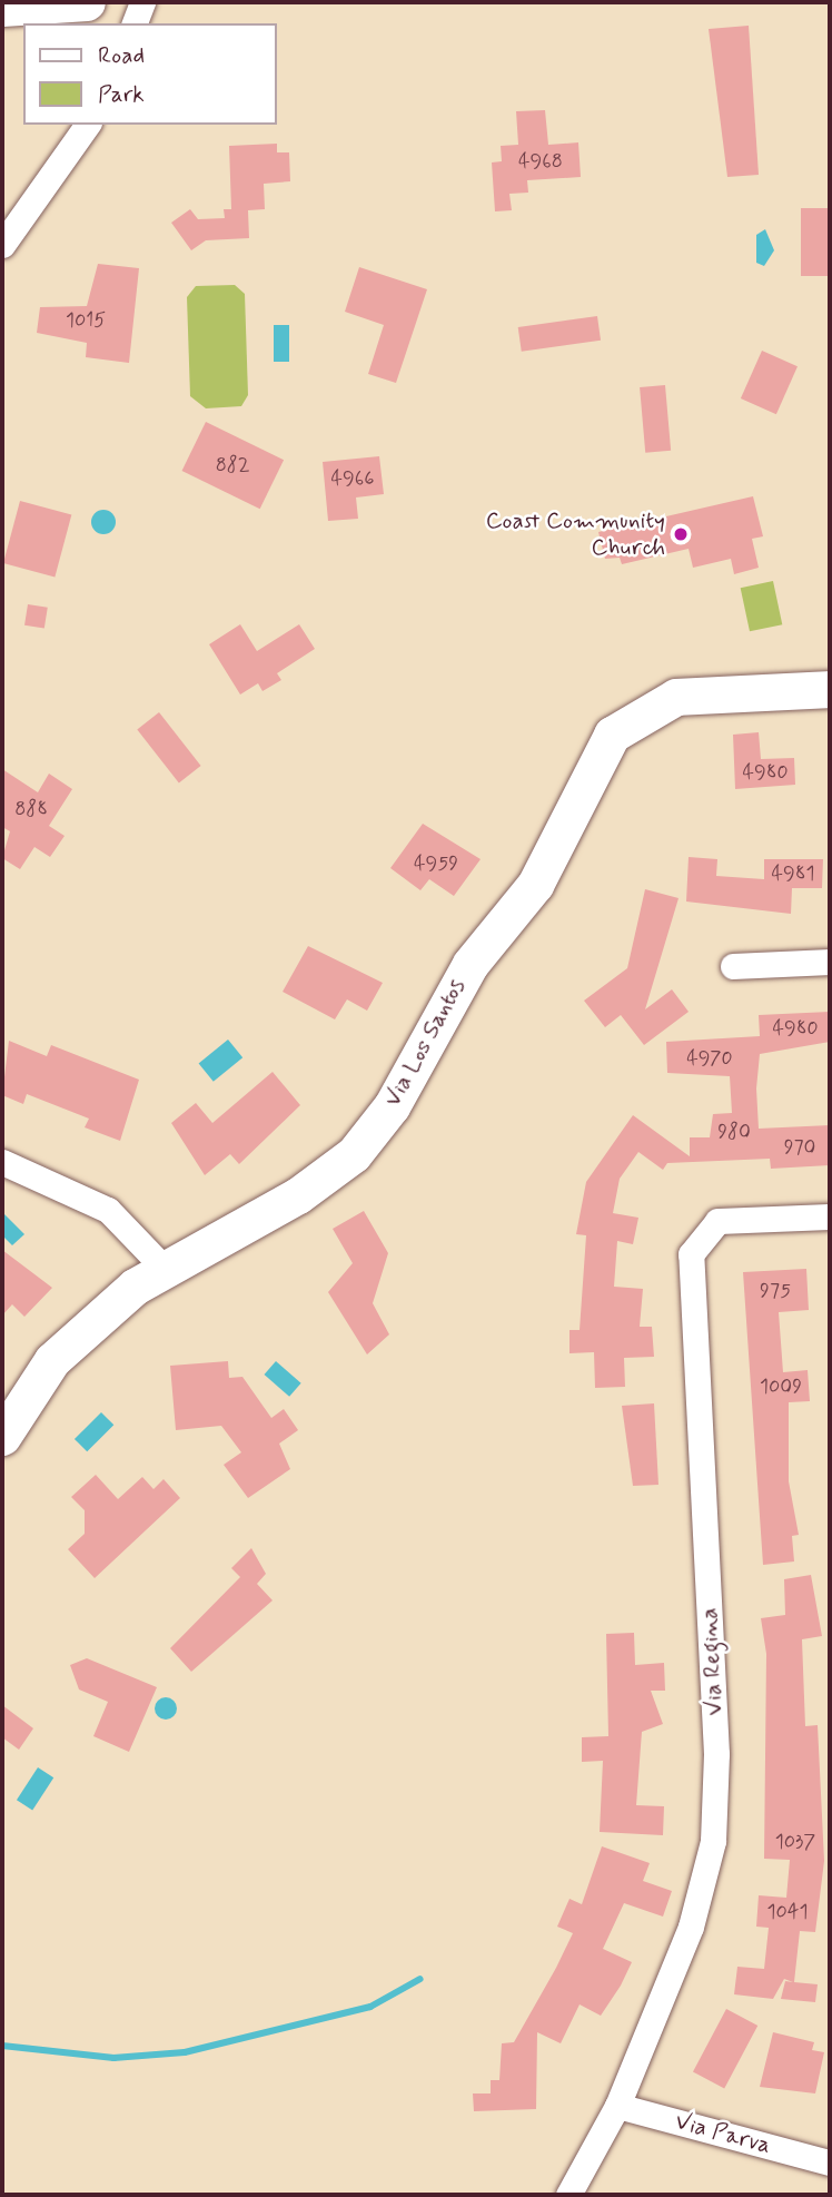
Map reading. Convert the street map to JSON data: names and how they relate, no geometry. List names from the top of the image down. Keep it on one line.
{"streets":{"street":["Via Los Santos","Via Regina","Via Parva"]},"crossings":[["Via Regina","Via Parva"]],"places":["Coast Community Church"],"house_numbers":["4968","1015","882","4966","4980","888","4959","4981","4980","4970","980","970","975","1009","1037","1041"],"legend":["Road","Park"]}
